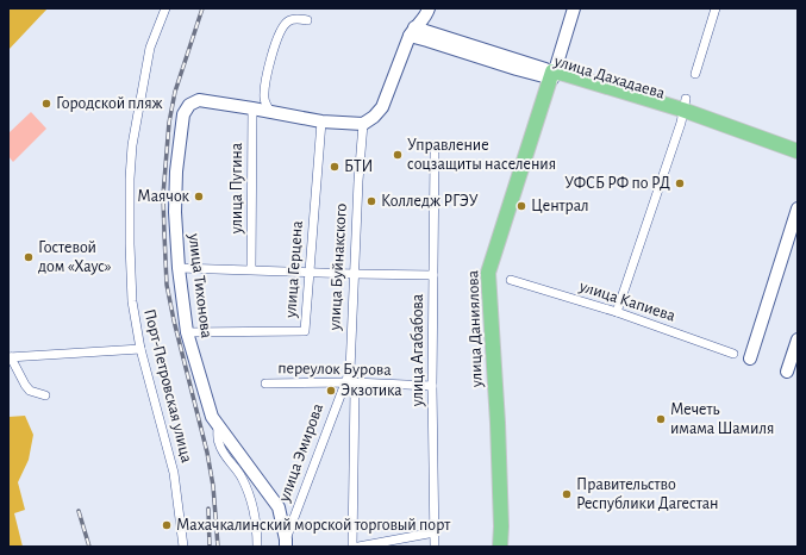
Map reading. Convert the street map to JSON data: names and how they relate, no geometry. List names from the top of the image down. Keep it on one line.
{"streets":{"main road":["улица Дахадаева","улица Даниялова"],"street":["улица Пугина","улица Буйнакского","улица Герцена","улица Тихонова","улица Капиева","улица Агабабова","переулок Бурова","Порт-Петровская улица","улица Эмирова"]},"crossings":[["улица Дахадаева","улица Даниялова"],["улица Пугина","улица Тихонова"],["улица Буйнакского","переулок Бурова"],["улица Буйнакского","улица Эмирова"],["улица Герцена","улица Тихонова"],["улица Тихонова","улица Эмирова"],["улица Агабабова","переулок Бурова"],["переулок Бурова","улица Эмирова"]],"places":["Городской пляж","Управление соцзащиты населения","БТИ","УФСБ РФ по РД","Маячок","Колледж РГЭУ","Централ","Гостевой дом «Хаус»","Экзотика","Мечеть имама Шамиля","Правительство Республики Дагестан","Махачкалинский морской торговый порт"]}
